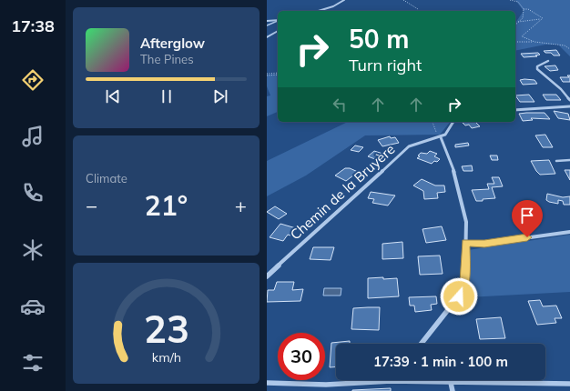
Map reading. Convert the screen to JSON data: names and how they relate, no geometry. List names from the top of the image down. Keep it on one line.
{"streets":{"street":["Chemin de la Bruyère"]},"page":{"tabs":"17:38","turn":["50 m","Turn right"],"song":["Afterglow","The Pines"],"tile":"Climate","heat":["−","21°","+"],"limit":"30","trip":"17:39 · 1 min · 100 m","gauge":["23","km/h"]}}
